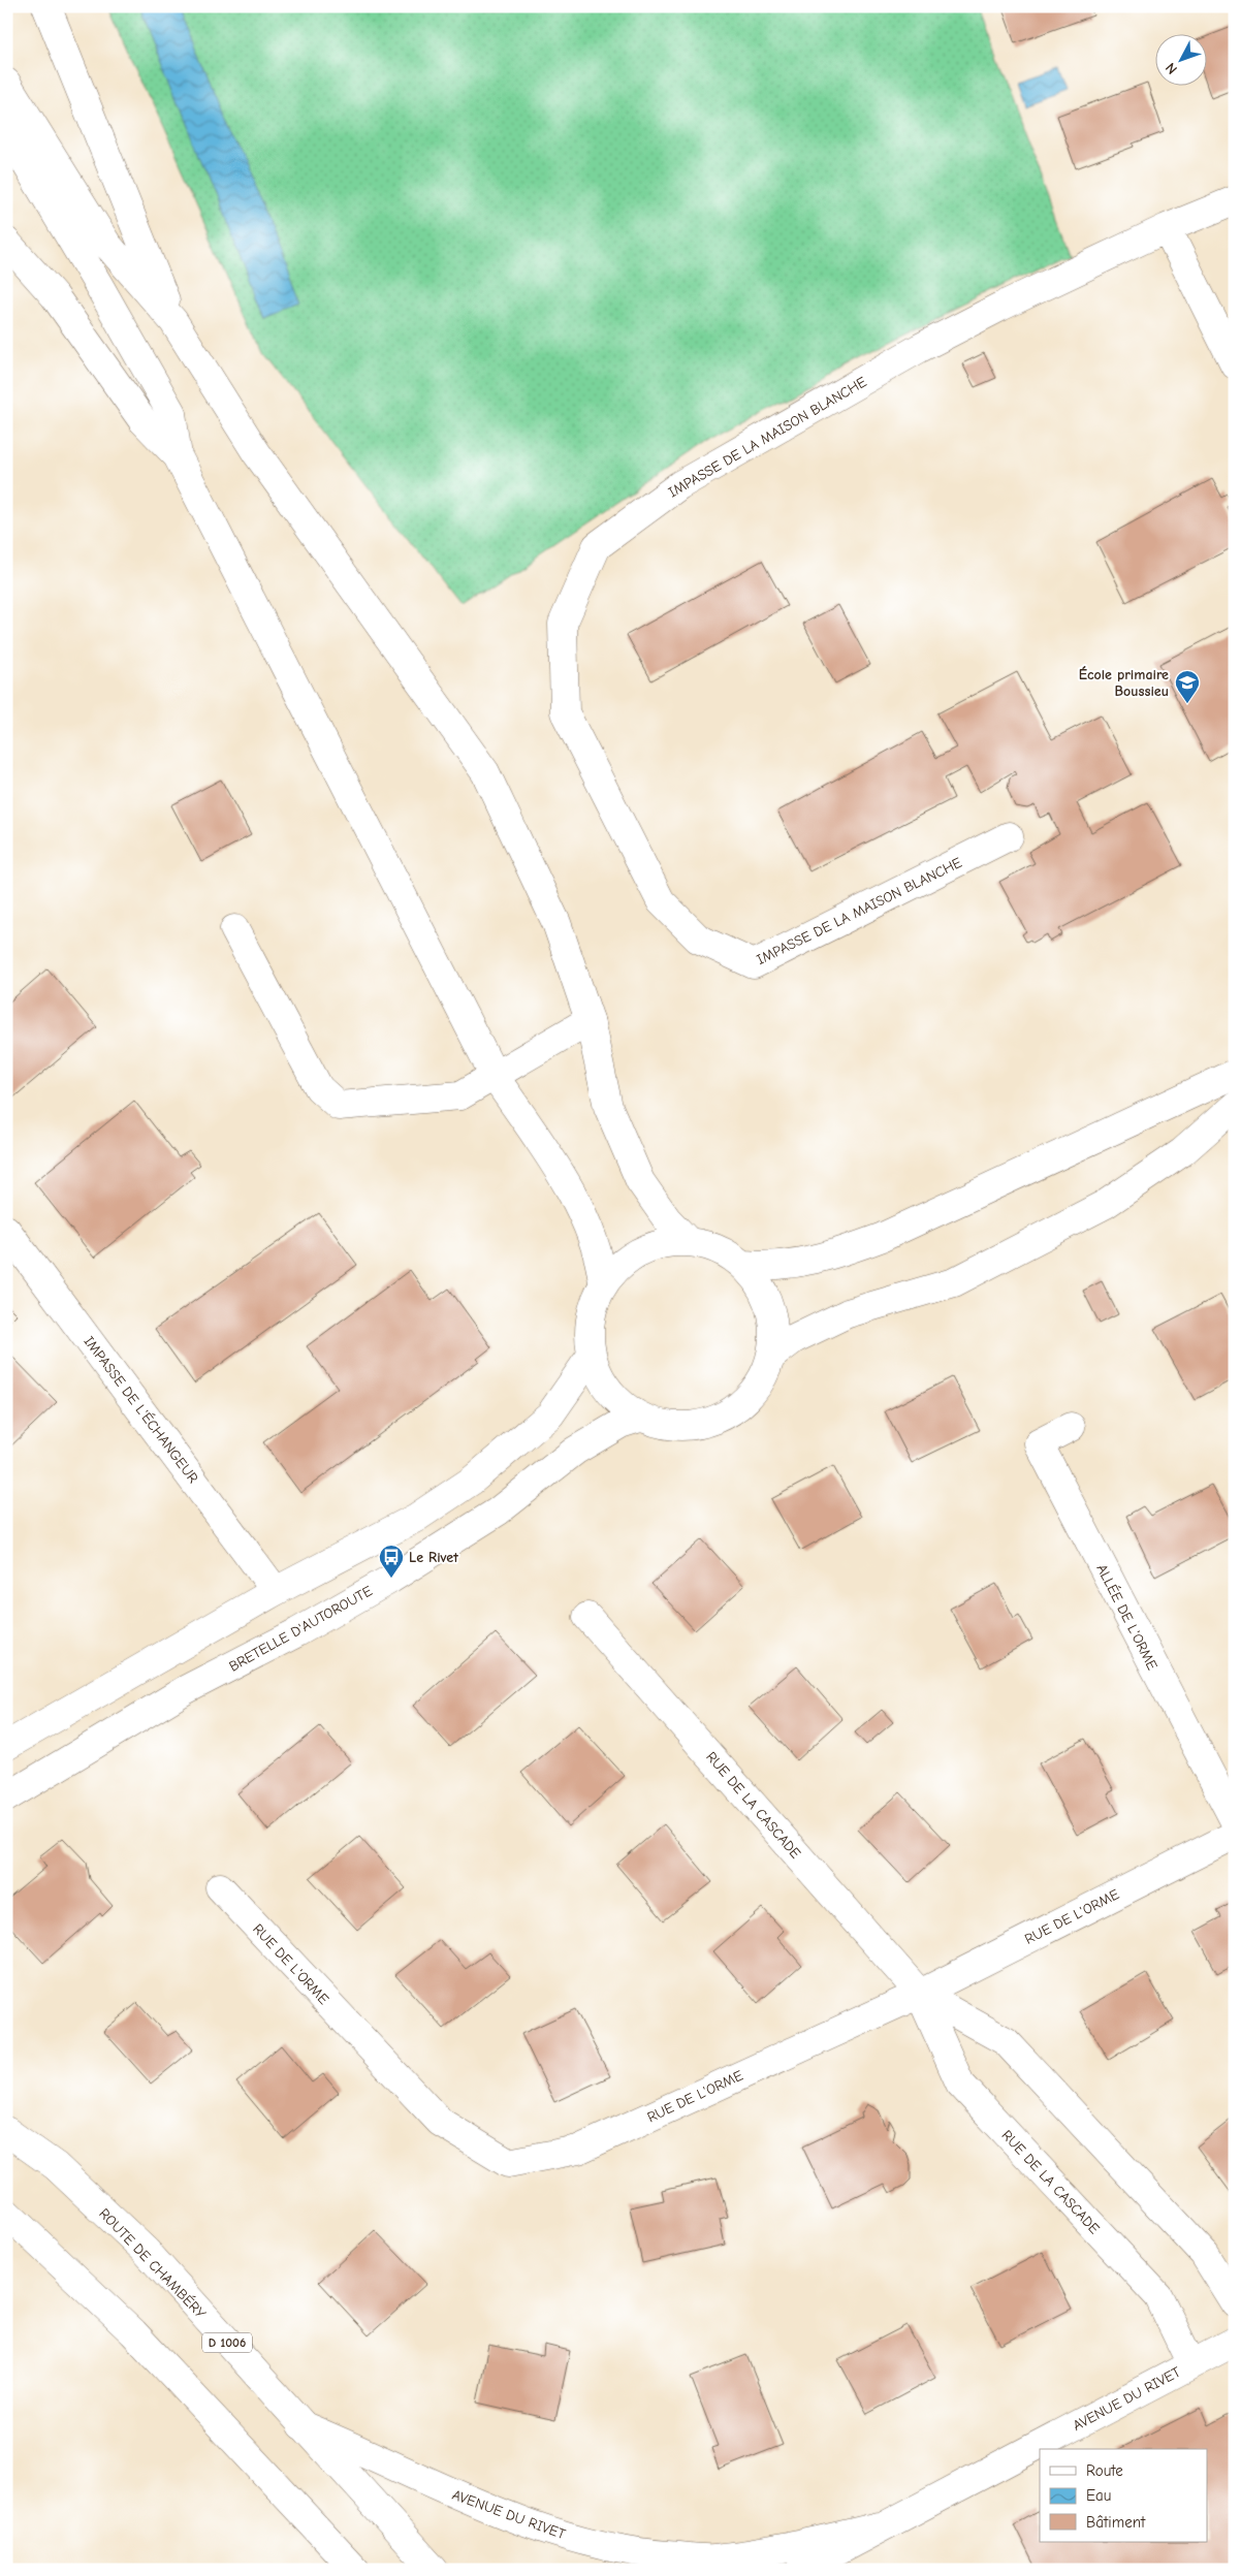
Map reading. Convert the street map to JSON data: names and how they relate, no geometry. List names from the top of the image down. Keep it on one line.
{"streets":{"main road":["IMPASSE DE LA MAISON BLANCHE","IMPASSE DE L'ÉCHANGEUR","ALLÉE DE L'ORME","BRETELLE D'AUTOROUTE","RUE DE LA CASCADE","RUE DE L'ORME","ROUTE DE CHAMBÉRY","D 1006","AVENUE DU RIVET"]},"crossings":[["RUE DE LA CASCADE","RUE DE L'ORME"],["RUE DE LA CASCADE","AVENUE DU RIVET"],["ROUTE DE CHAMBÉRY","AVENUE DU RIVET"]],"places":{"school or university":["École primaire Boussieu"],"bus stop":["Le Rivet"]},"legend":["Route","Eau","Bâtiment"],"north":"bottom left"}
